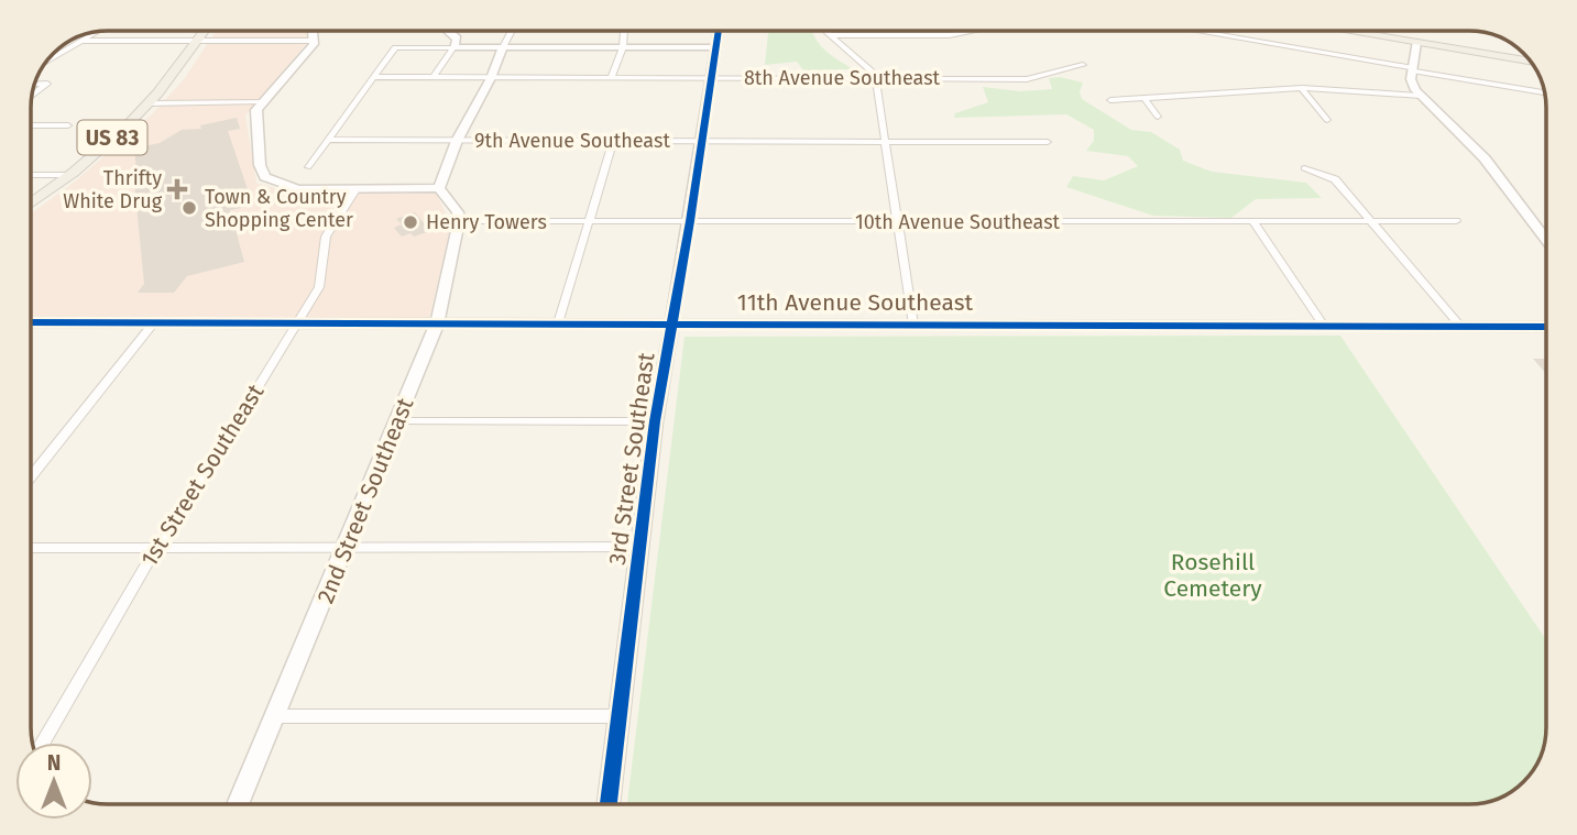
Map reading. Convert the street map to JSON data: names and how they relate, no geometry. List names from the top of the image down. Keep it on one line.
{"streets":{"main road":["US 83"],"street":["8th Avenue Southeast","9th Avenue Southeast","10th Avenue Southeast","11th Avenue Southeast","3rd Street Southeast","1st Street Southeast","2nd Street Southeast"]},"crossings":[["8th Avenue Southeast","3rd Street Southeast"],["9th Avenue Southeast","3rd Street Southeast"],["10th Avenue Southeast","3rd Street Southeast"],["10th Avenue Southeast","2nd Street Southeast"],["11th Avenue Southeast","3rd Street Southeast"],["11th Avenue Southeast","1st Street Southeast"],["11th Avenue Southeast","2nd Street Southeast"]],"parks":["Rosehill Cemetery"],"places":{"health":["Thrifty White Drug"],"other":["Town & Country Shopping Center","Henry Towers"]},"north":"top"}
